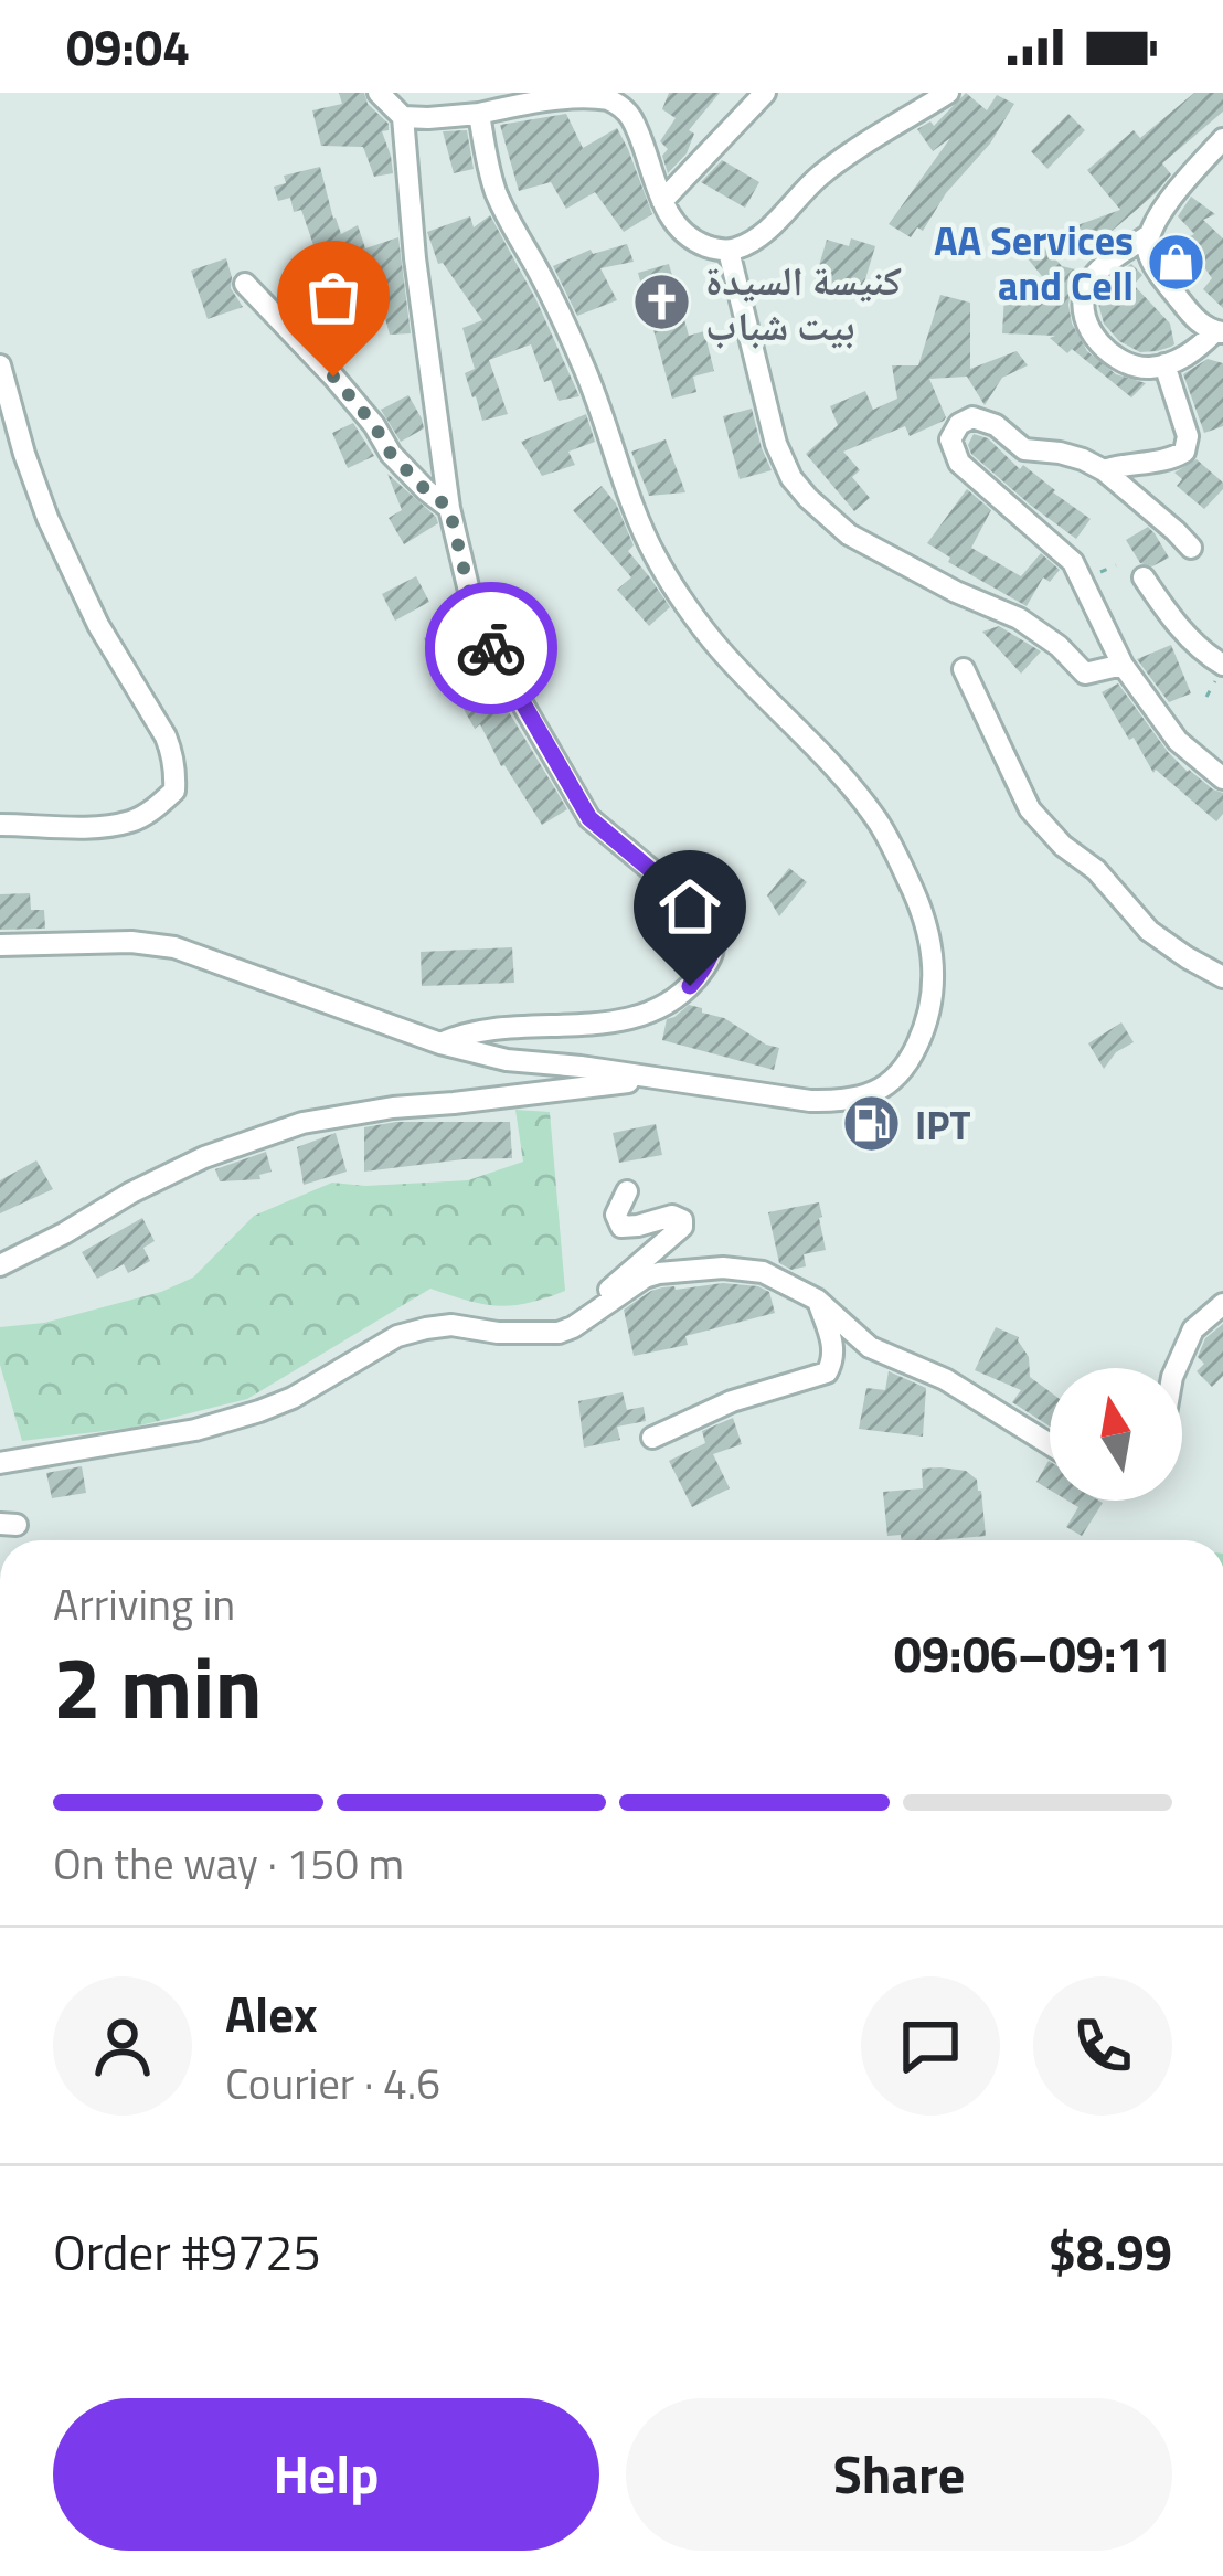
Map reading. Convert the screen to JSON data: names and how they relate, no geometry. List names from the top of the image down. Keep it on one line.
{"places":{"shop":["AA Services and Cell"],"church":["كنيسة السيدة بيت شباب"],"fuel station":["IPT"]},"north":"top","page":{"status":"09:04","heading":["2 min","Arriving in","09:06–09:11"],"panel":["Alex","Courier · 4.6","Order #9725","$8.99"],"bar":"On the way · 150 m","buttons":["Help","Share"]}}
